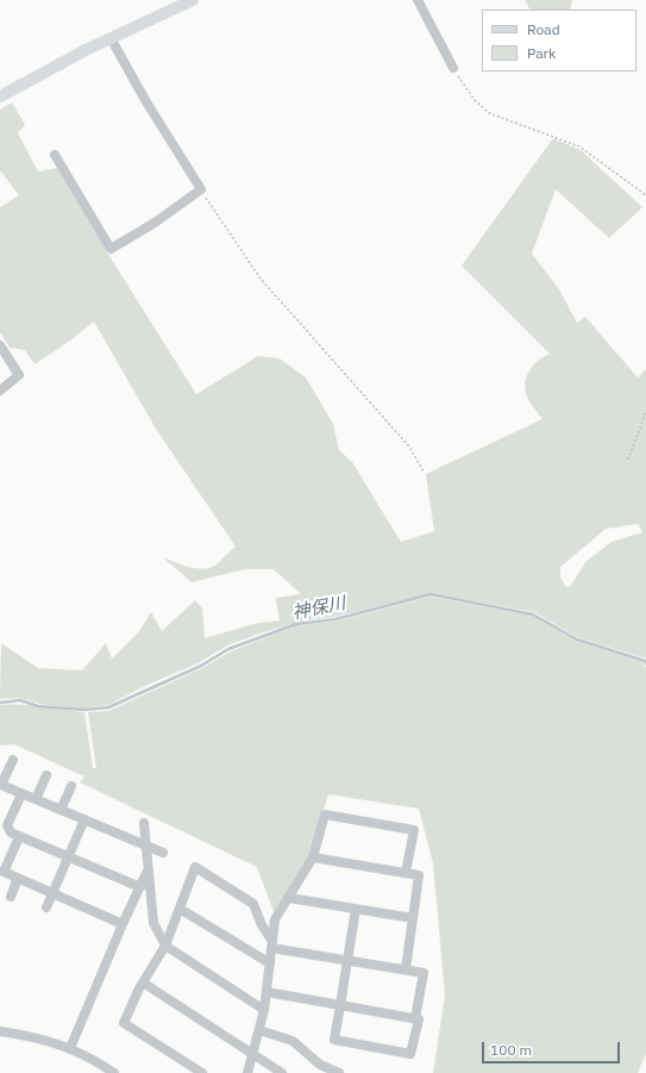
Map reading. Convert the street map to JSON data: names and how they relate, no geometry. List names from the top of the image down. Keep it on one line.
{"water":["神保川"],"legend":["Road","Park"],"scale_bar":"100 m"}
